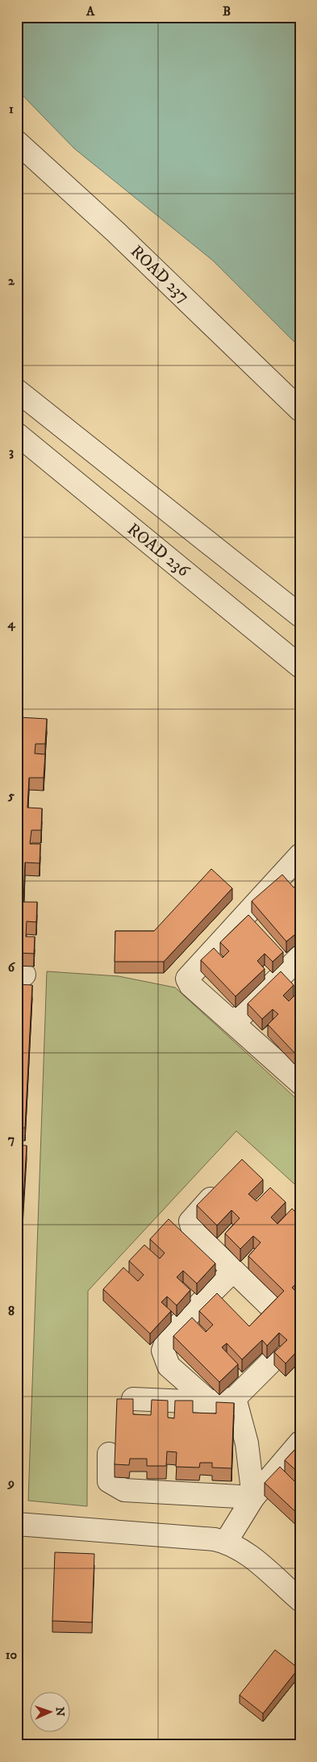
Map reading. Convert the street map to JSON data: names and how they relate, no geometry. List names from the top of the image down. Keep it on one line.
{"streets":{"street":["ROAD 237","ROAD 236"]},"north":"right","grid":{"columns":["A","B"],"rows":["1","2","3","4","5","6","7","8","9","10"]}}
